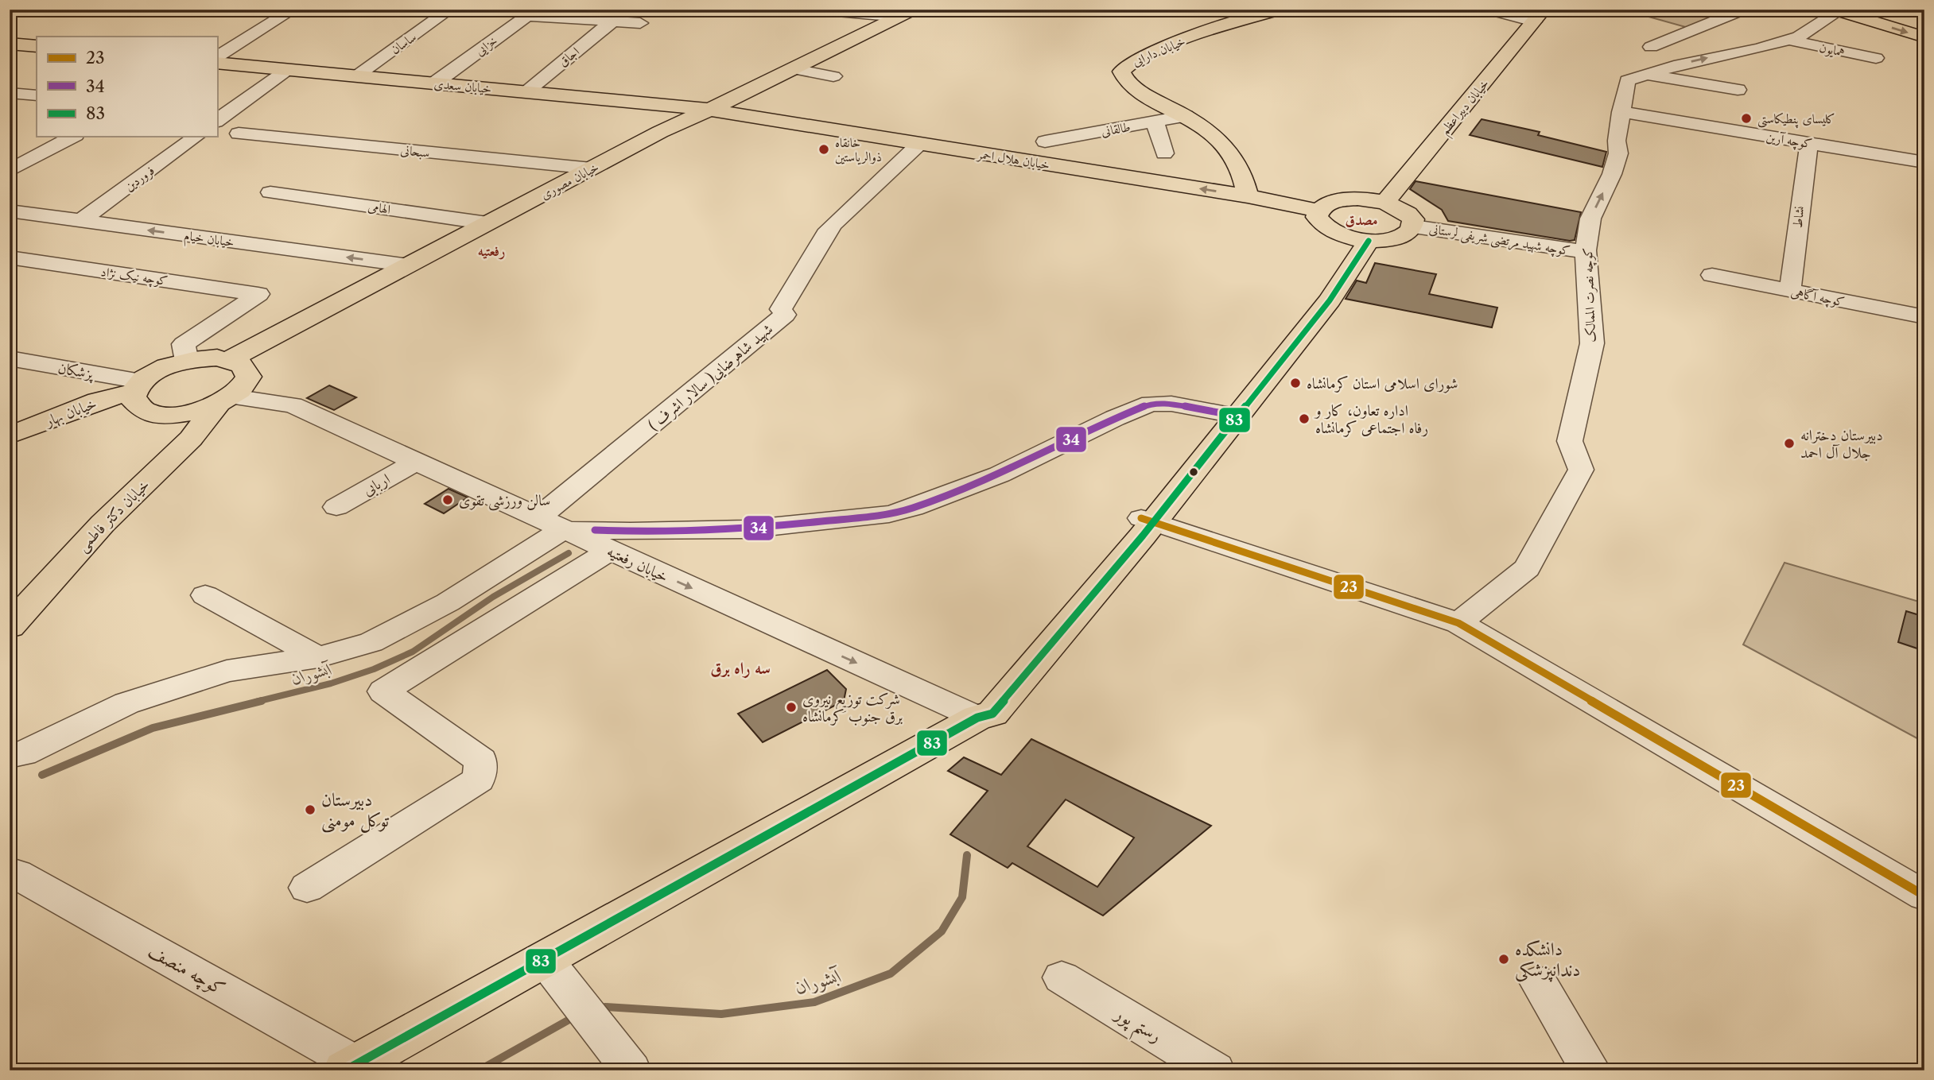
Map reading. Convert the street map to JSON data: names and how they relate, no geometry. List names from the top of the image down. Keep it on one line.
{"streets":{"main road":["خیابان دارایی","خیابان سعدی","خیابان دبیراعظم","خیابان هلال احمر","خیابان مصوری","خیابان بهار","خیابان دکتر فاطمی"],"street":["ساسان","خزایی","همایون","اجاق","طالقانی","کوچه آرین","سبحانی","فروردین","الهامی","نشاط","خیابان خیام","کوچه شهید مرتضی شریفی لرستانی","کوچه نیک نژاد","کوچه نصرت الممالک","کوچه آگاهی","پزشکان","شهید شاهرضایی( سالار اشرف )","اربابی","خیابان رفعتیه","کوچه منصف","رستم پور"]},"crossings":[["ساسان","خیابان سعدی"],["خزایی","اجاق"],["خزایی","خیابان سعدی"],["همایون","کوچه نصرت الممالک"],["خیابان دارایی","طالقانی"],["خیابان دارایی","خیابان هلال احمر"],["اجاق","خیابان سعدی"],["خیابان سعدی","خیابان هلال احمر"],["خیابان سعدی","خیابان مصوری"],["کوچه آرین","نشاط"],["کوچه آرین","کوچه نصرت الممالک"],["سبحانی","خیابان مصوری"],["خیابان هلال احمر","خیابان مصوری"],["خیابان هلال احمر","شهید شاهرضایی( سالار اشرف )"],["فروردین","خیابان خیام"],["خیابان مصوری","الهامی"],["خیابان مصوری","خیابان خیام"],["خیابان مصوری","خیابان بهار"],["خیابان مصوری","خیابان دکتر فاطمی"],["نشاط","کوچه آگاهی"],["کوچه شهید مرتضی شریفی لرستانی","کوچه نصرت الممالک"],["کوچه نیک نژاد","خیابان بهار"],["پزشکان","خیابان بهار"],["شهید شاهرضایی( سالار اشرف )","خیابان رفعتیه"],["خیابان بهار","خیابان دکتر فاطمی"],["اربابی","خیابان رفعتیه"],["خیابان دکتر فاطمی","خیابان رفعتیه"]],"one_way":["خیابان هلال احمر","خیابان خیام","خیابان رفعتیه"],"districts":["مصدق","رفعتیه","سه راه برق"],"water":["آبشوران"],"places":["کلیسای پنطیکاستی","خانقاه ذوالریاستین","شورای اسلامی استان کرمانشاه","اداره تعاون، کار و رفاه اجتماعی کرمانشاه","دبیرستان دخترانه جلال آل احمد","سالن ورزشی تقوی","شرکت توزیع نیروی برق جنوب کرمانشاه","دبیرستان توکل مومنی","دانشکده دندانپزشکی"],"lines":["transit line 83","transit line 34","transit line 23"],"legend":["23","34","83"]}
